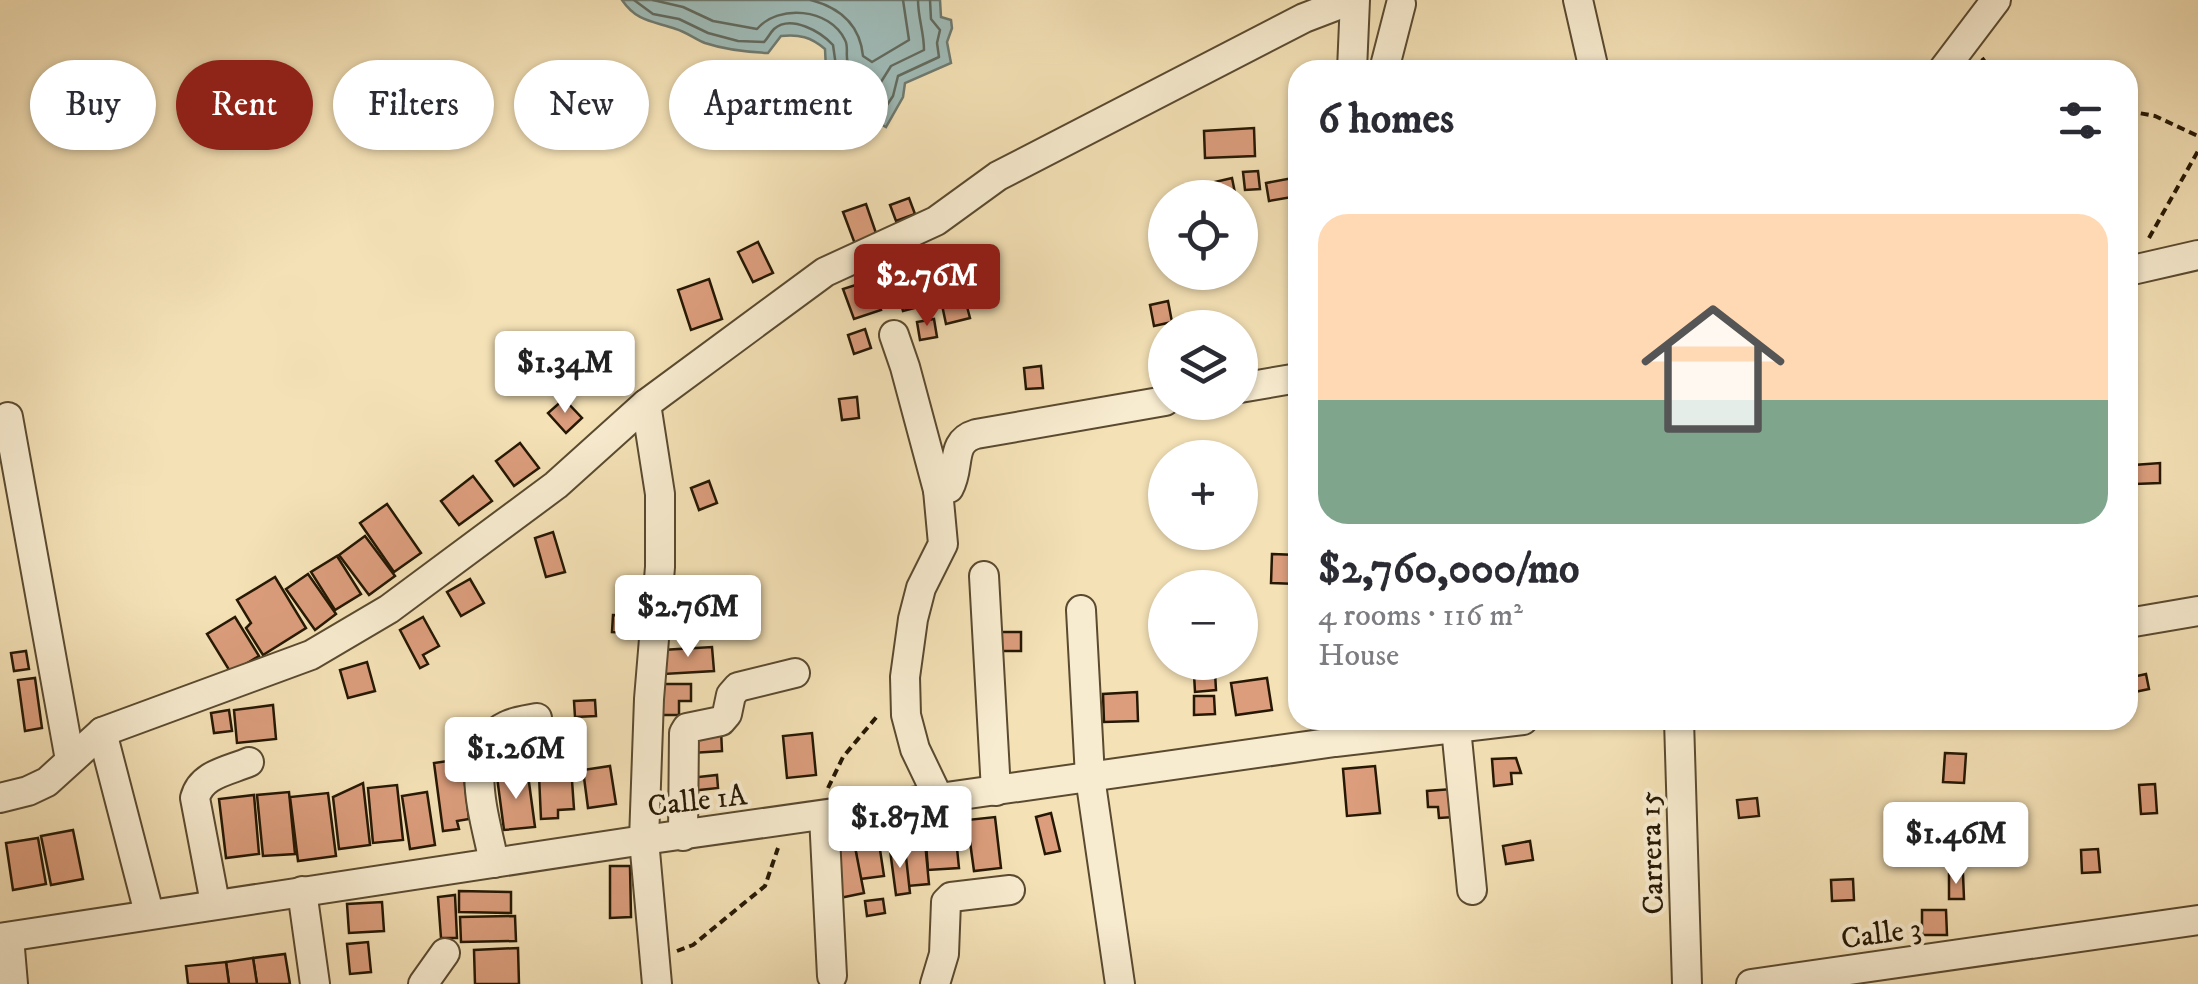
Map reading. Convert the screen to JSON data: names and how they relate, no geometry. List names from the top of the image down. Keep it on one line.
{"streets":{"street":["Calle 1A","Carrera 15","Calle 3"]},"page":{"chip":["Buy","Rent","Filters","New","Apartment"],"heading":"6 homes","map_buttons":["+","−"],"list":[{"name":"$2,760,000/mo","note":"4 rooms · 116 m² · House"}],"price":["$2.76M","$1.34M","$2.76M","$1.26M","$1.87M","$1.46M"]}}
